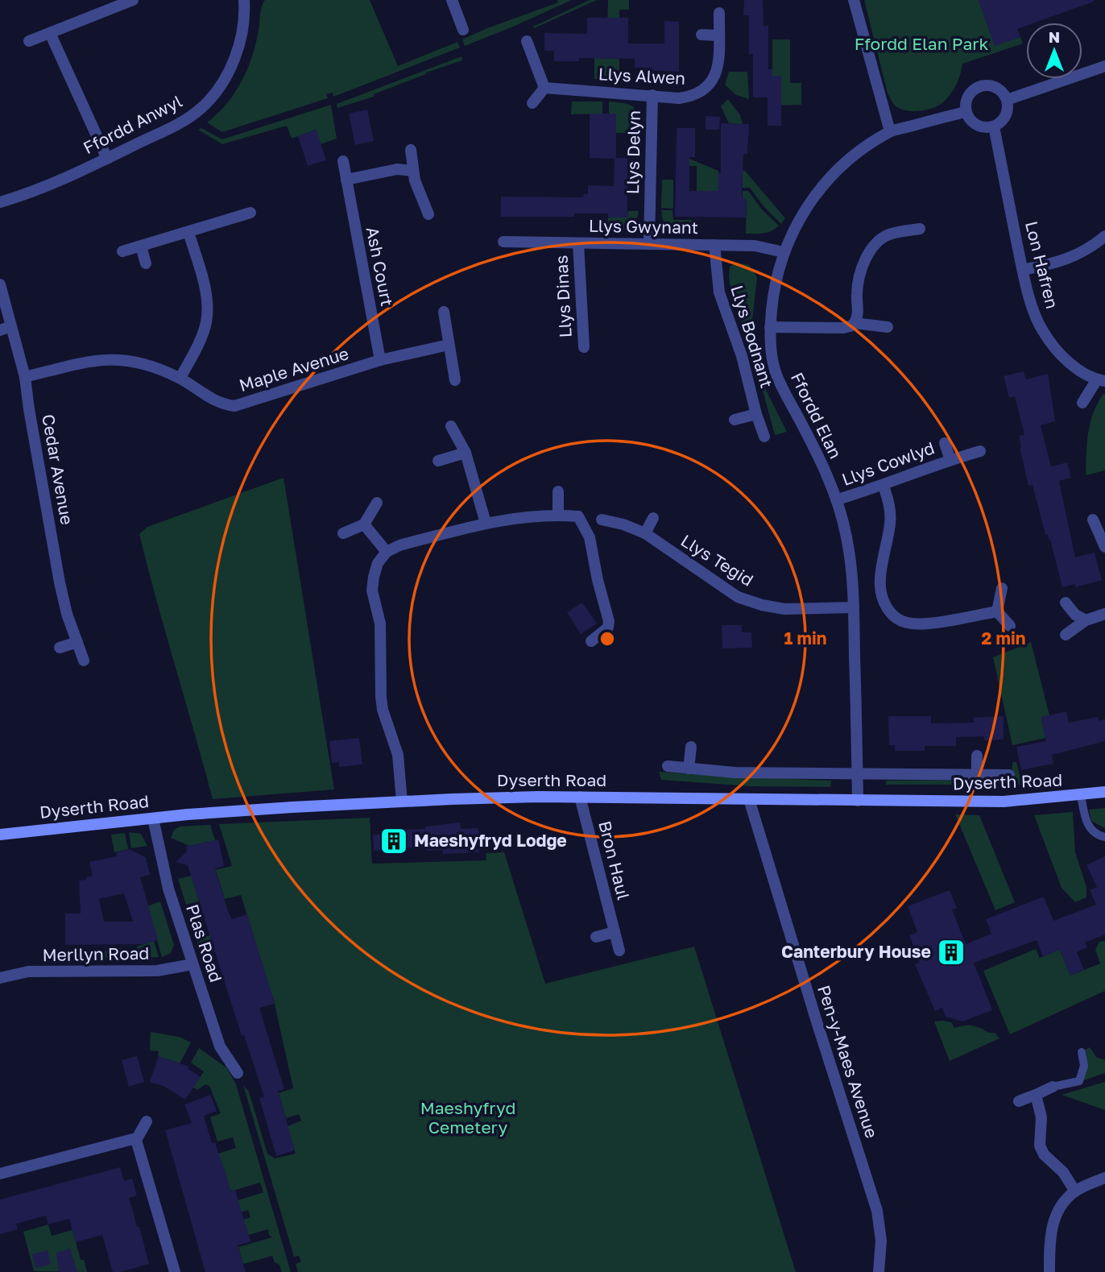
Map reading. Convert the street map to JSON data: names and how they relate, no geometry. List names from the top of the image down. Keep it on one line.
{"streets":{"main road":["Dyserth Road"],"street":["Llys Alwen","Ffordd Anwyl","Llys Delyn","Llys Gwynant","Lon Hafren","Ash Court","Llys Dinas","Llys Bodnant","Maple Avenue","Ffordd Elan","Llys Cowlyd","Cedar Avenue","Llys Tegid","Bron Haul","Plas Road","Merllyn Road","Pen-y-Maes Avenue"]},"crossings":[["Llys Alwen","Llys Delyn"],["Llys Delyn","Llys Gwynant"],["Llys Gwynant","Llys Dinas"],["Llys Gwynant","Llys Bodnant"],["Llys Gwynant","Ffordd Elan"],["Lon Hafren","Ffordd Elan"],["Ash Court","Maple Avenue"],["Maple Avenue","Cedar Avenue"],["Ffordd Elan","Llys Cowlyd"],["Ffordd Elan","Llys Tegid"],["Ffordd Elan","Dyserth Road"],["Dyserth Road","Bron Haul"],["Dyserth Road","Plas Road"],["Dyserth Road","Pen-y-Maes Avenue"],["Plas Road","Merllyn Road"]],"parks":["Ffordd Elan Park","Maeshyfryd Cemetery"],"places":{"building":["Maeshyfryd Lodge","Canterbury House"]},"north":"top","rings":["1 min","2 min"]}
